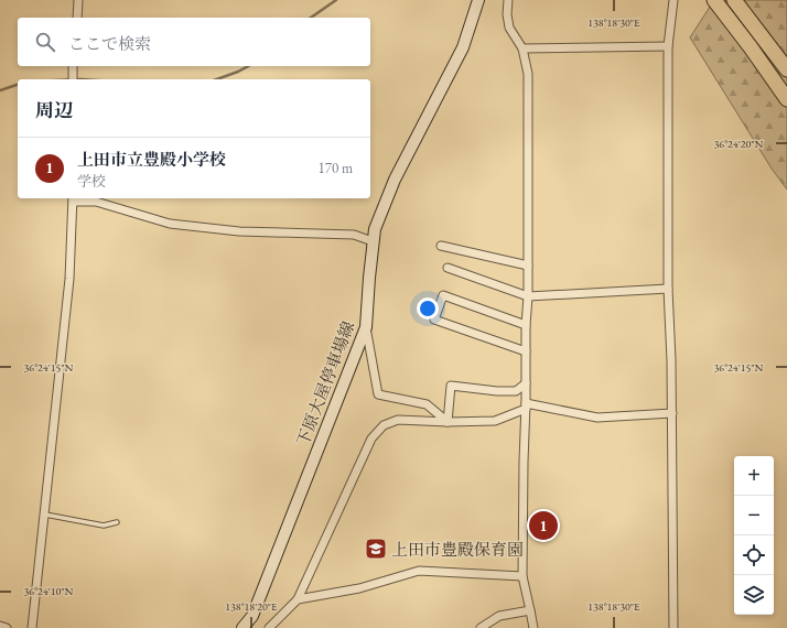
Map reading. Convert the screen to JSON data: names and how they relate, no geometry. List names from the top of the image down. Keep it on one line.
{"streets":{"main road":["下原大屋停車場線"]},"places":{"school or university":["上田市豊殿保育園"]},"page":{"search":"ここで検索","heading":"周辺","list":[{"mark":"1","name":"上田市立豊殿小学校","note":"学校","value":"170 m"}],"map_buttons":["+","−"],"pins":"1"},"coordinates":["138°18'30\"E","36°24'20\"N","36°24'15\"N","36°24'10\"N","138°18'20\"E"]}
